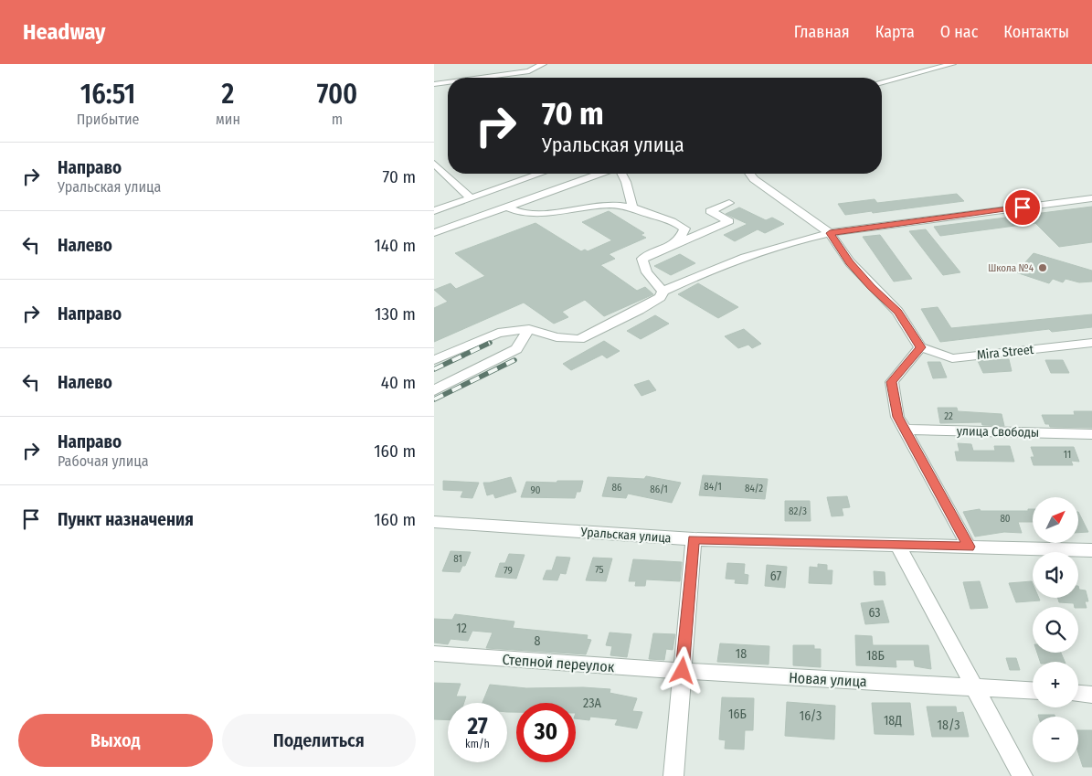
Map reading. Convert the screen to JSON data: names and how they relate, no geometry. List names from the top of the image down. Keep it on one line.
{"streets":{"street":["Mira Street","улица Свободы","Уральская улица","Степной переулок","Новая улица"]},"crossings":[["Степной переулок","Новая улица"]],"places":["Школа №4"],"house_numbers":["22","11","84/1","86","84/2","86/1","90","82/3","80","81","75","79","67","63","12","8","18","18Б","23А","16Б","16/3","18Д","18/3"],"north":"top right","page":{"header":"Headway","nav":["Главная","Карта","О нас","Контакты"],"eta":["16:51","Прибытие","2","мин","700","m"],"turn":["70 m","Уральская улица"],"list":[{"name":"Направо","note":"Уральская улица","value":"70 m"},{"name":"Налево","value":"140 m"},{"name":"Направо","value":"130 m"},{"name":"Налево","value":"40 m"},{"name":"Направо","note":"Рабочая улица","value":"160 m"},{"name":"Пункт назначения","value":"160 m"}],"map_buttons":["+","−"],"speed":"27 km/h","limit":"30","buttons":["Выход","Поделиться"]}}
